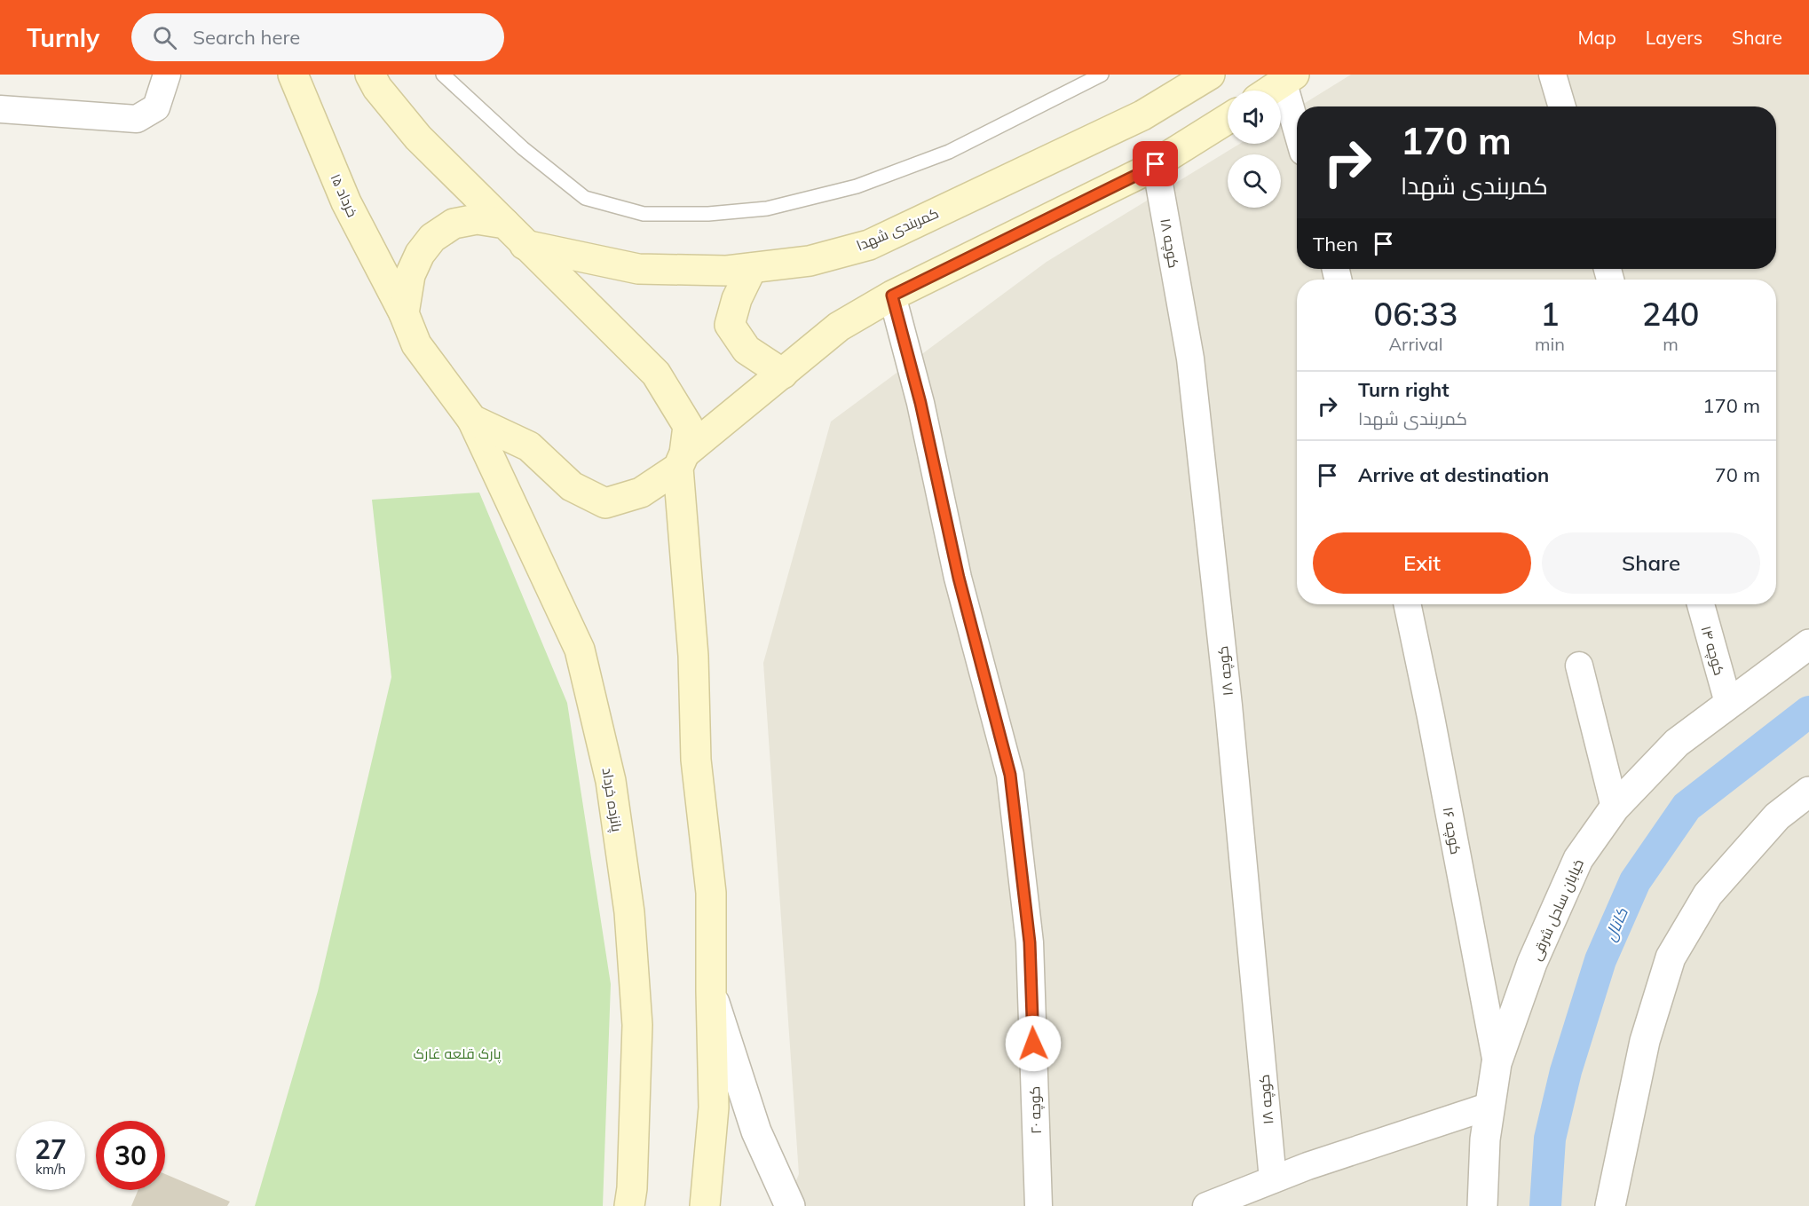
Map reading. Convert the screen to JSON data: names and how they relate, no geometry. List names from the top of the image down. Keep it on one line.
{"streets":{"main road":["۱۵ خرداد","کمربندی شهدا","پانزده خرداد"],"street":["کوچه ۱۸","کوچه ۱۴","کوچه ۱۶","خیابان ساحل شرقی","کوچه ۲۰"]},"crossings":[["۱۵ خرداد","پانزده خرداد"],["کوچه ۱۴","خیابان ساحل شرقی"],["کوچه ۱۶","خیابان ساحل شرقی"]],"water":["کانال"],"parks":["پارک قلعه غارک"],"page":{"header":"Turnly","search":"Search here","nav":["Map","Layers","Share"],"turn":["170 m","کمربندی شهدا"],"then":"Then","eta":["06:33","Arrival","1","min","240","m"],"list":[{"name":"Turn right","note":"کمربندی شهدا","value":"170 m"},{"name":"Arrive at destination","value":"70 m"}],"buttons":["Exit","Share"],"speed":"27 km/h","limit":"30"}}
